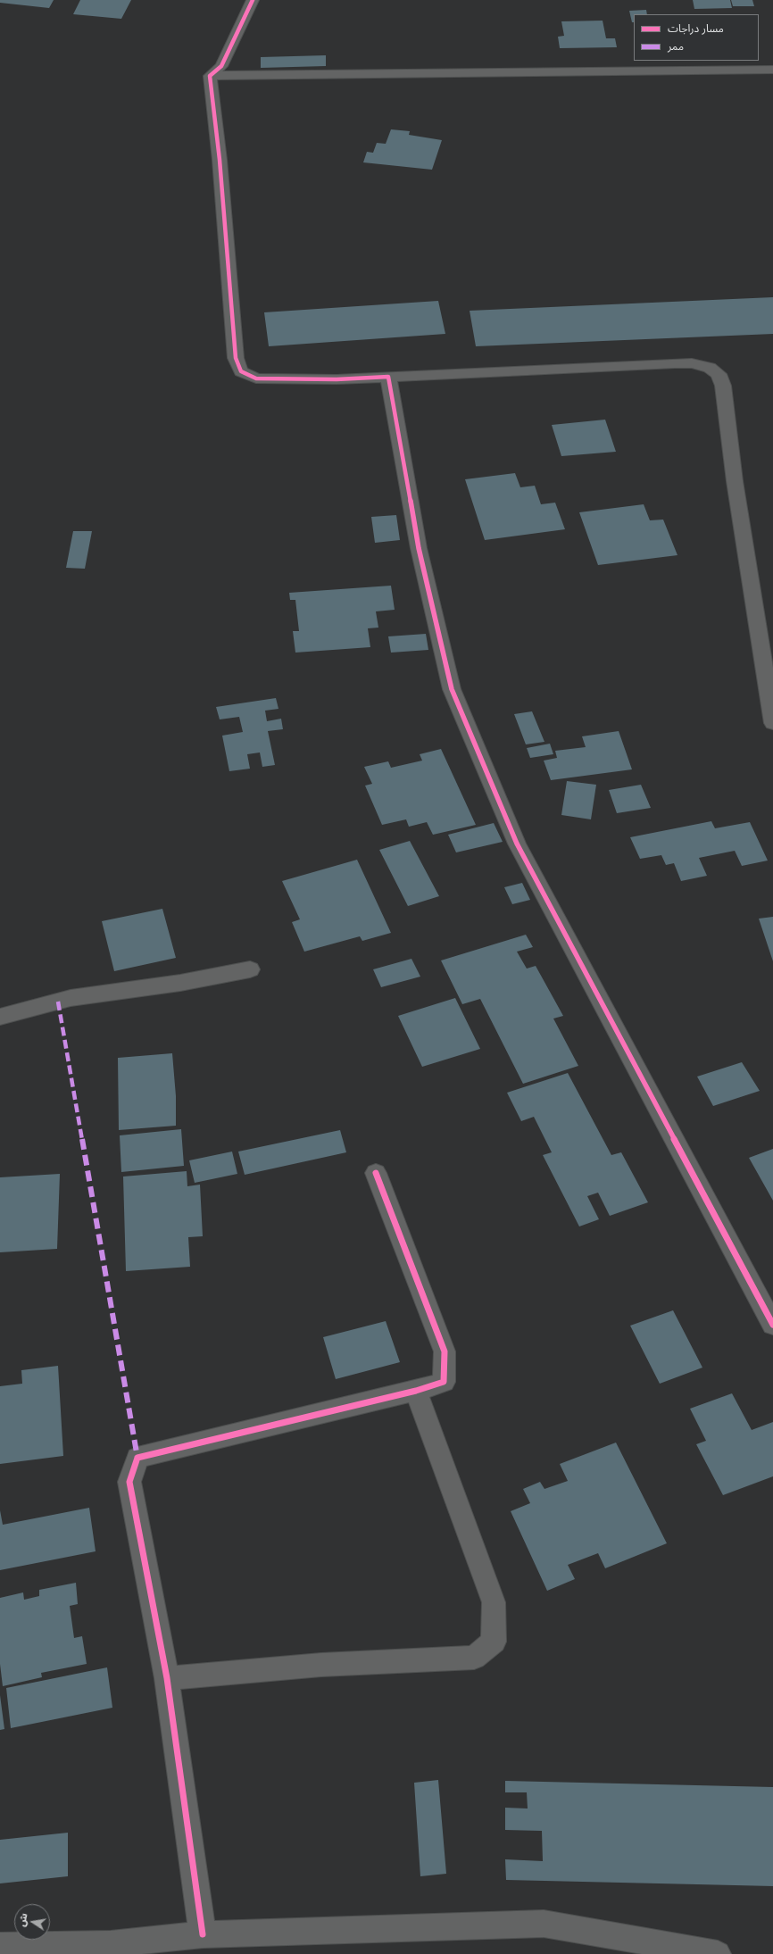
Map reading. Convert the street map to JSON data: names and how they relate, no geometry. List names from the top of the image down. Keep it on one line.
{"legend":["مسار دراجات","ممر"],"north":"left"}
